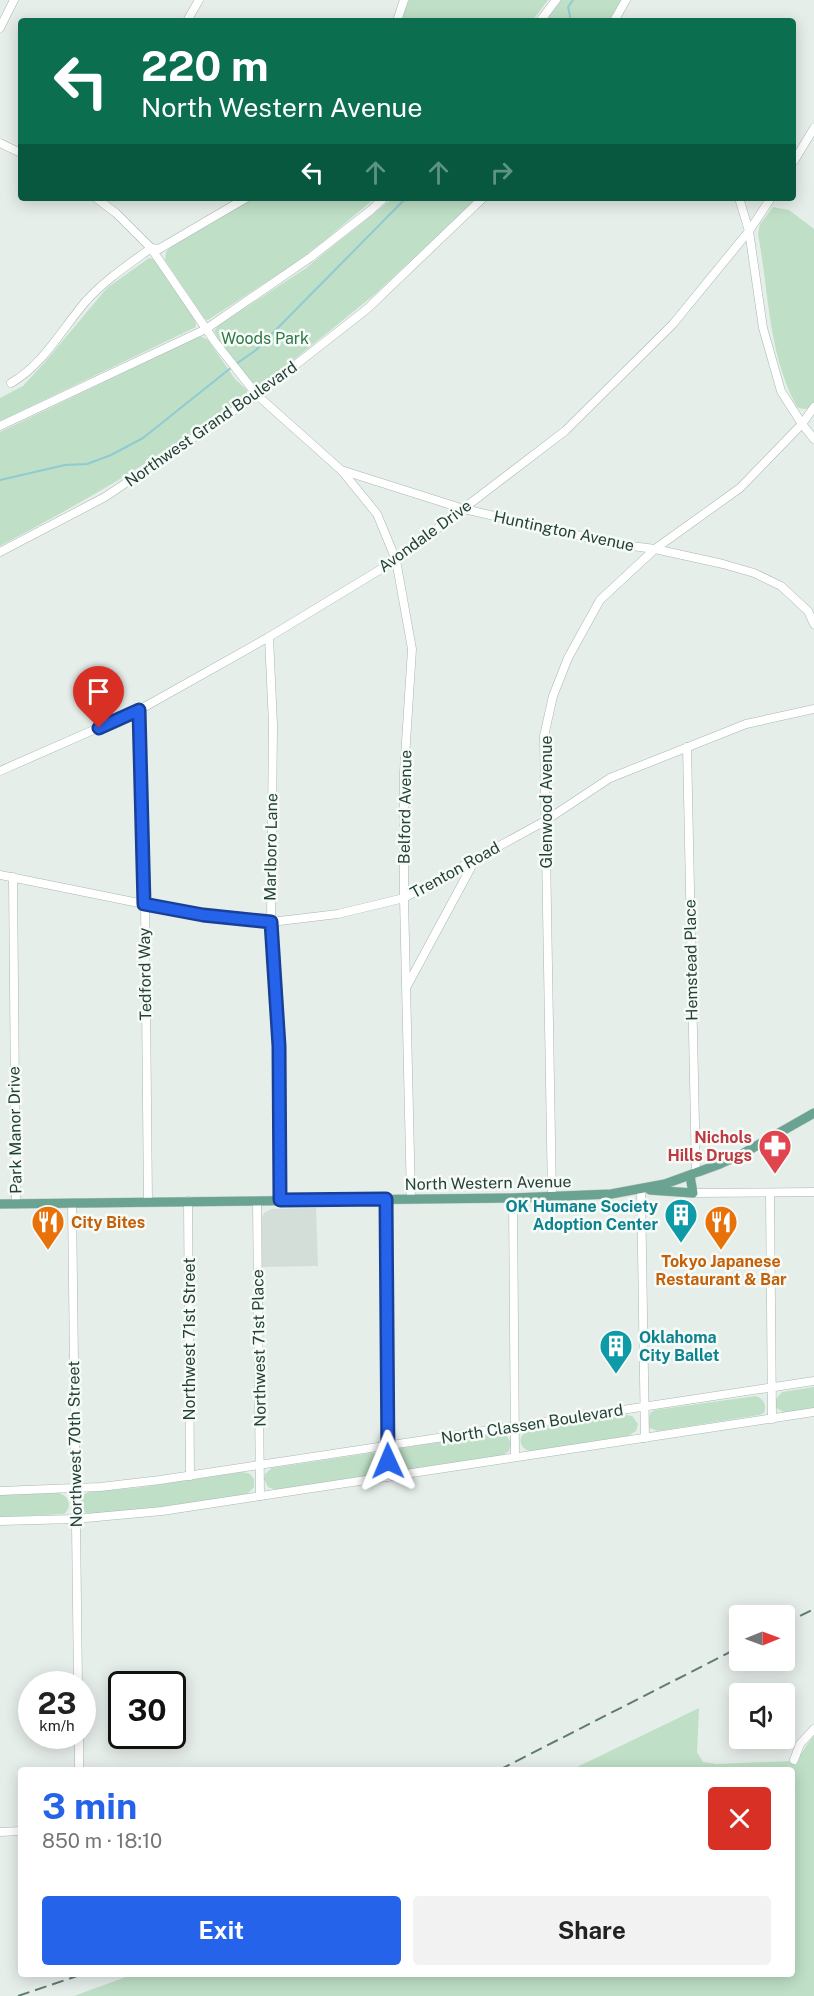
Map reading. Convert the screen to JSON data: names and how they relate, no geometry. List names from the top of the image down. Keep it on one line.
{"streets":{"main road":["North Western Avenue"],"street":["Northwest Grand Boulevard","Huntington Avenue","Avondale Drive","Glenwood Avenue","Belford Avenue","Marlboro Lane","Trenton Road","Hemstead Place","Tedford Way","Park Manor Drive","Northwest 71st Street","Northwest 71st Place","North Classen Boulevard","Northwest 70th Street"]},"crossings":[["Northwest Grand Boulevard","Huntington Avenue"],["Huntington Avenue","Avondale Drive"],["Huntington Avenue","Glenwood Avenue"],["Huntington Avenue","Belford Avenue"],["Avondale Drive","Belford Avenue"],["Avondale Drive","Marlboro Lane"],["Avondale Drive","Tedford Way"],["Glenwood Avenue","Trenton Road"],["Glenwood Avenue","North Western Avenue"],["Belford Avenue","Trenton Road"],["Belford Avenue","North Western Avenue"],["Marlboro Lane","Trenton Road"],["Marlboro Lane","North Western Avenue"],["Trenton Road","Hemstead Place"],["Trenton Road","Tedford Way"],["Trenton Road","Park Manor Drive"],["Hemstead Place","North Western Avenue"],["Tedford Way","North Western Avenue"],["Park Manor Drive","North Western Avenue"],["North Western Avenue","Northwest 71st Street"],["North Western Avenue","Northwest 71st Place"],["North Western Avenue","Northwest 70th Street"],["Northwest 71st Street","North Classen Boulevard"],["Northwest 71st Place","North Classen Boulevard"],["North Classen Boulevard","Northwest 70th Street"]],"parks":["Woods Park"],"places":{"pharmacy":["Nichols Hills Drugs"],"building":["OK Humane Society Adoption Center","Oklahoma City Ballet"],"restaurant":["City Bites","Tokyo Japanese Restaurant & Bar"]},"north":"right","page":{"turn":["220 m","North Western Avenue"],"speed":"23 km/h","limit":"30","heading":["3 min","850 m · 18:10"],"buttons":["Exit","Share"]}}
